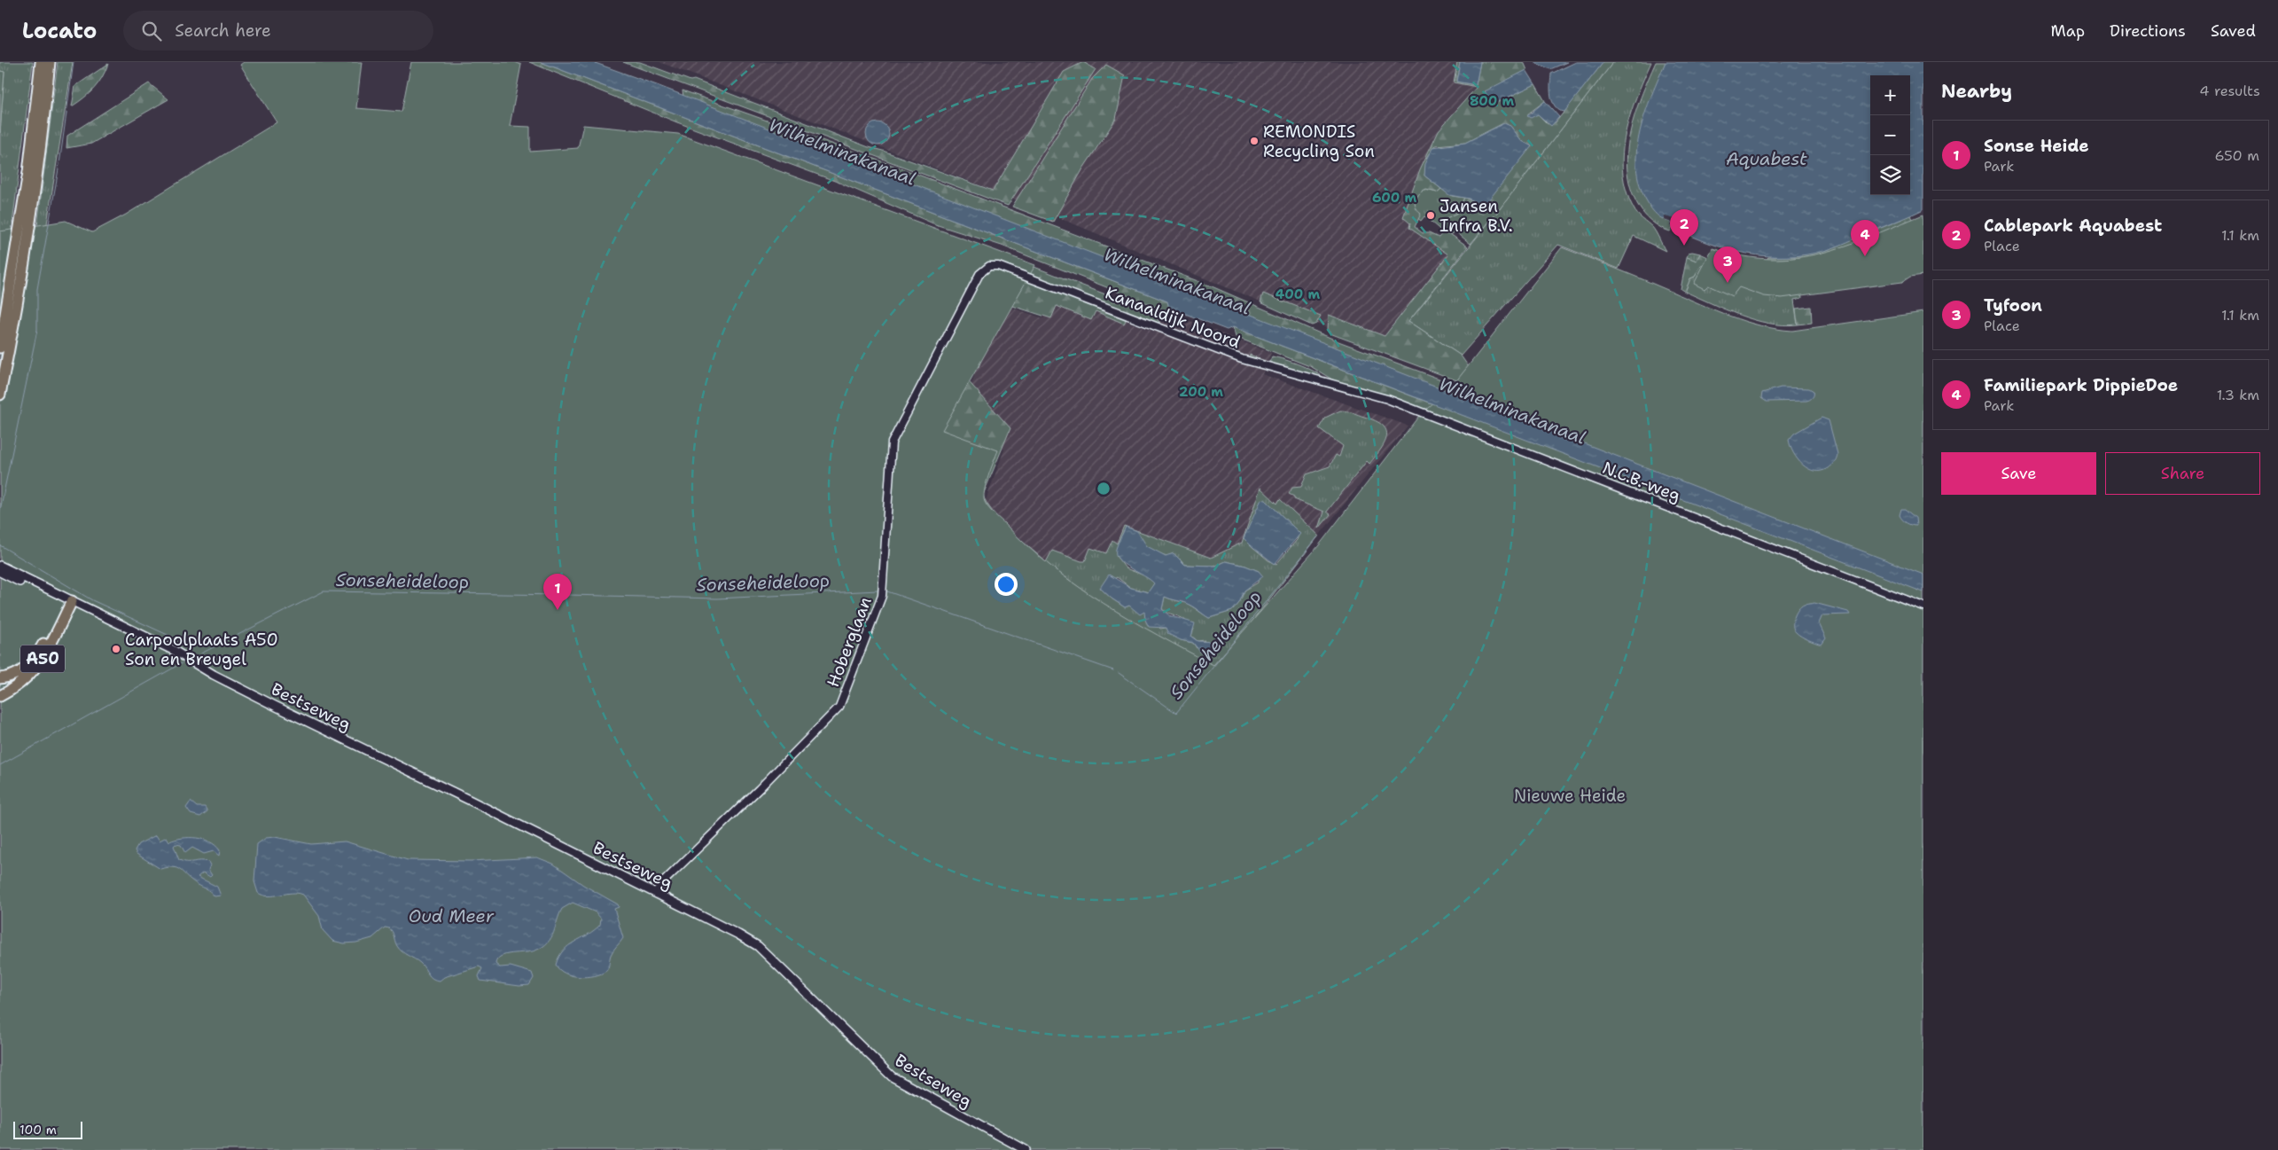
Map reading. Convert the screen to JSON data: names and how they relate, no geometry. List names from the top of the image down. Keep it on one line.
{"streets":{"highway":["A50"],"main road":["Bestseweg"],"street":["Kanaaldijk Noord","N.C.B.-weg","Hoberglaan"]},"crossings":[["Kanaaldijk Noord","N.C.B.-weg"],["Kanaaldijk Noord","Hoberglaan"],["Hoberglaan","Bestseweg"],["A50","Bestseweg"]],"water":["Wilhelminakanaal","Aquabest","Sonseheideloop","Oud Meer"],"parks":["Nieuwe Heide"],"places":["REMONDIS Recycling Son","Jansen Infra B.V.","Carpoolplaats A50 Son en Breugel"],"scale_bar":"100 m","page":{"header":"Locato","search":"Search here","nav":["Map","Directions","Saved"],"heading":["Nearby","4 results"],"map_buttons":["+","−"],"list":[{"mark":"1","name":"Sonse Heide","note":"Park","value":"650 m"},{"mark":"2","name":"Cablepark Aquabest","note":"Place","value":"1.1 km"},{"mark":"3","name":"Tyfoon","note":"Place","value":"1.1 km"},{"mark":"4","name":"Familiepark DippieDoe","note":"Park","value":"1.3 km"}],"pins":["2","4","3","1"],"buttons":["Save","Share"],"scale":"100 m"},"rings":["800 m","600 m","400 m","200 m"]}
